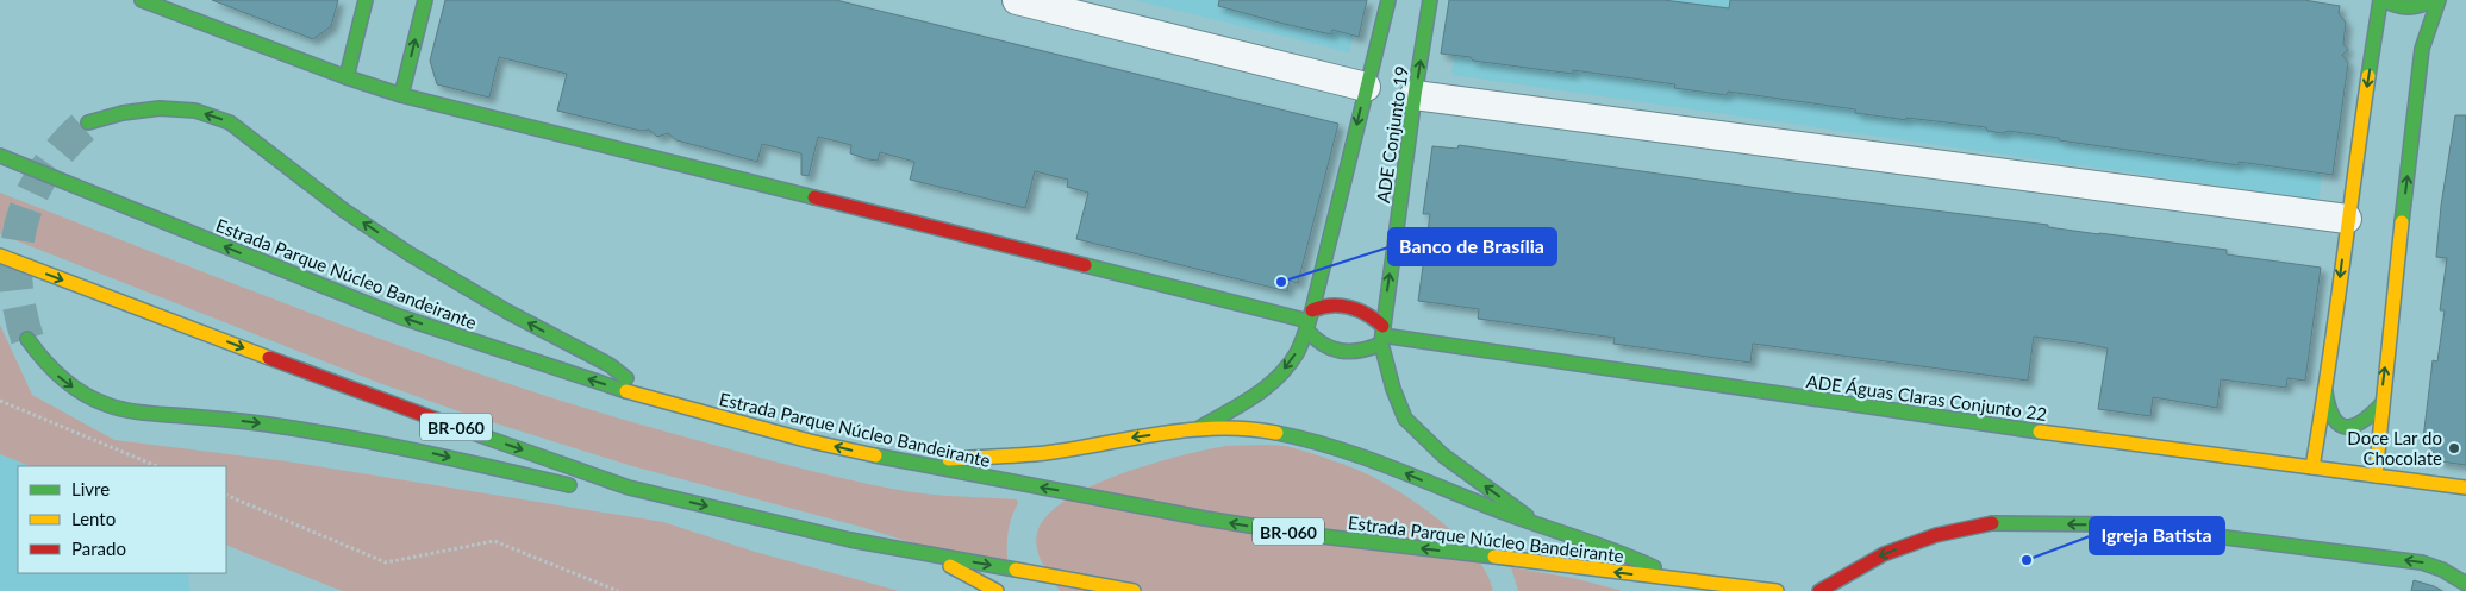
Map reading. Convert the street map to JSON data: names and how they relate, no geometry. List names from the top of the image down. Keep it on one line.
{"streets":{"main road":["ADE Conjunto 19","Estrada Parque Núcleo Bandeirante","ADE Águas Claras Conjunto 22","BR-060"]},"crossings":[["ADE Conjunto 19","ADE Águas Claras Conjunto 22"]],"places":["Banco de Brasília","Doce Lar do Chocolate","Igreja Batista"],"legend":["Livre","Lento","Parado"]}
